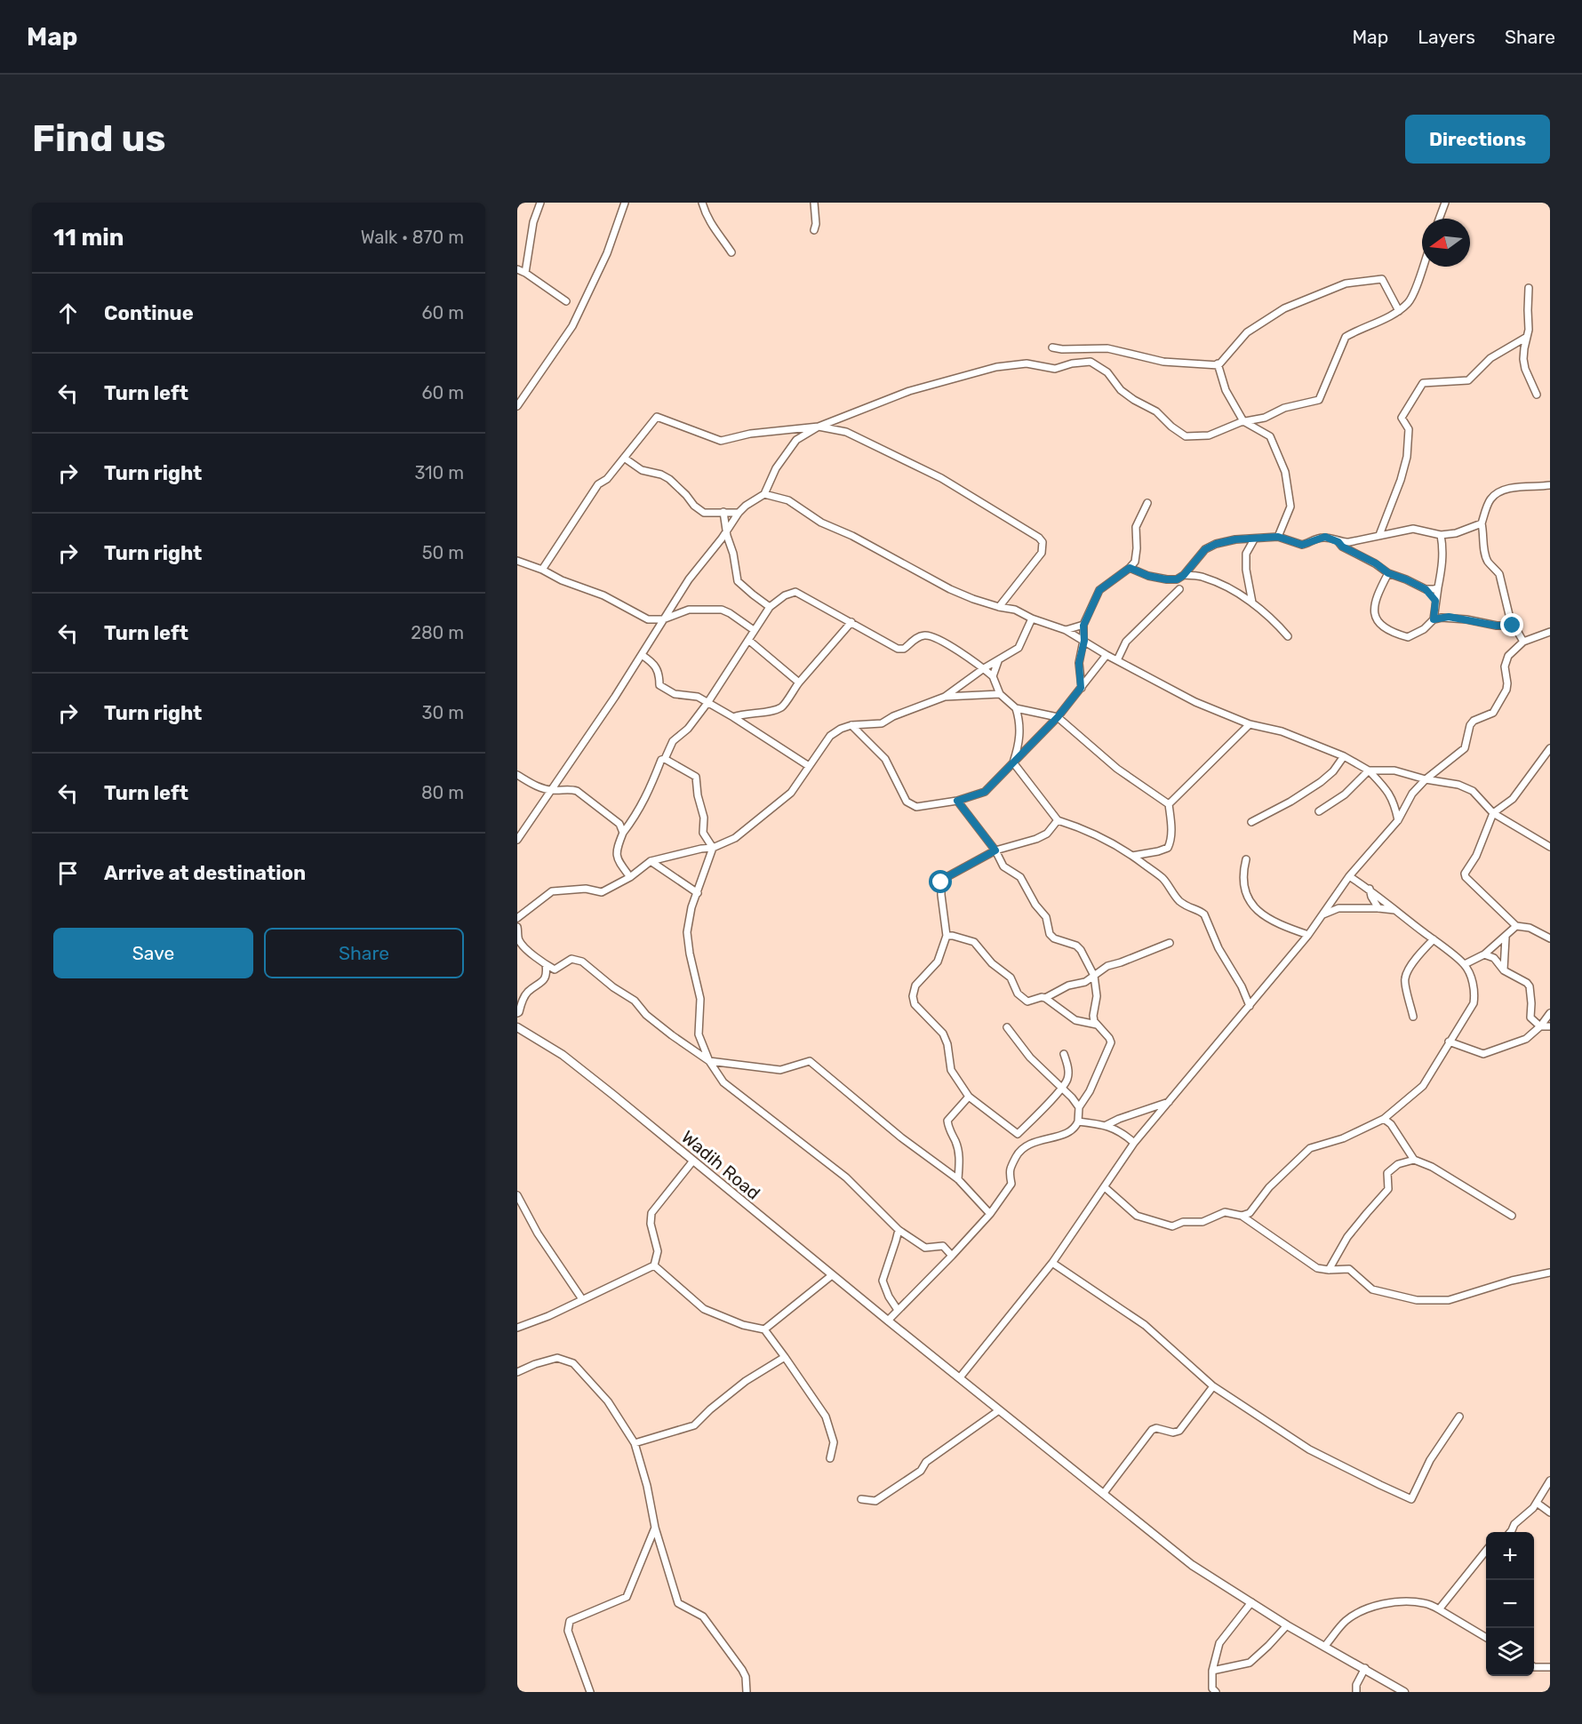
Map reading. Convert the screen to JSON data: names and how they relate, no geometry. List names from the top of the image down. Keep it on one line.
{"streets":{"street":["Wadih Road"]},"north":"left","page":{"header":"Map","nav":["Map","Layers","Share"],"buttons":["Directions",["Save","Share"]],"title":"Find us","heading":["11 min","Walk · 870 m"],"list":[["Continue","60 m"],["Turn left","60 m"],["Turn right","310 m"],["Turn right","50 m"],["Turn left","280 m"],["Turn right","30 m"],["Turn left","80 m"],"Arrive at destination"],"map_buttons":["+","−"]}}
